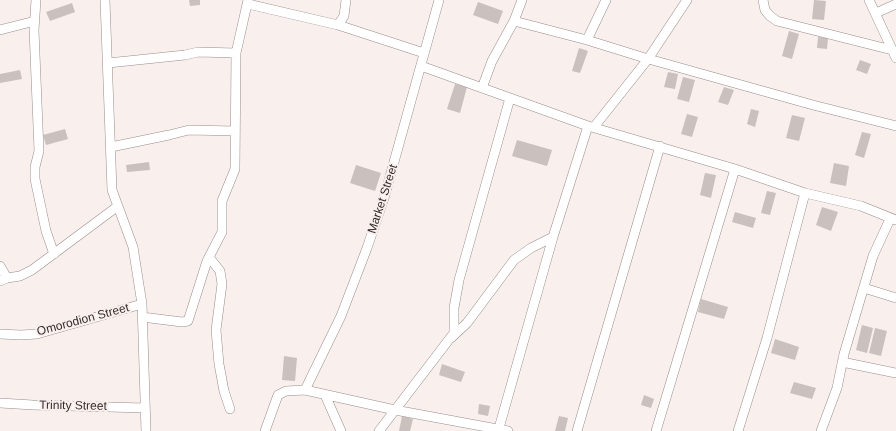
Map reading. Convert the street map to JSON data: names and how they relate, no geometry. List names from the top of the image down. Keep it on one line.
{"streets":{"street":["Market Street","Omorodion Street","Trinity Street"]}}
